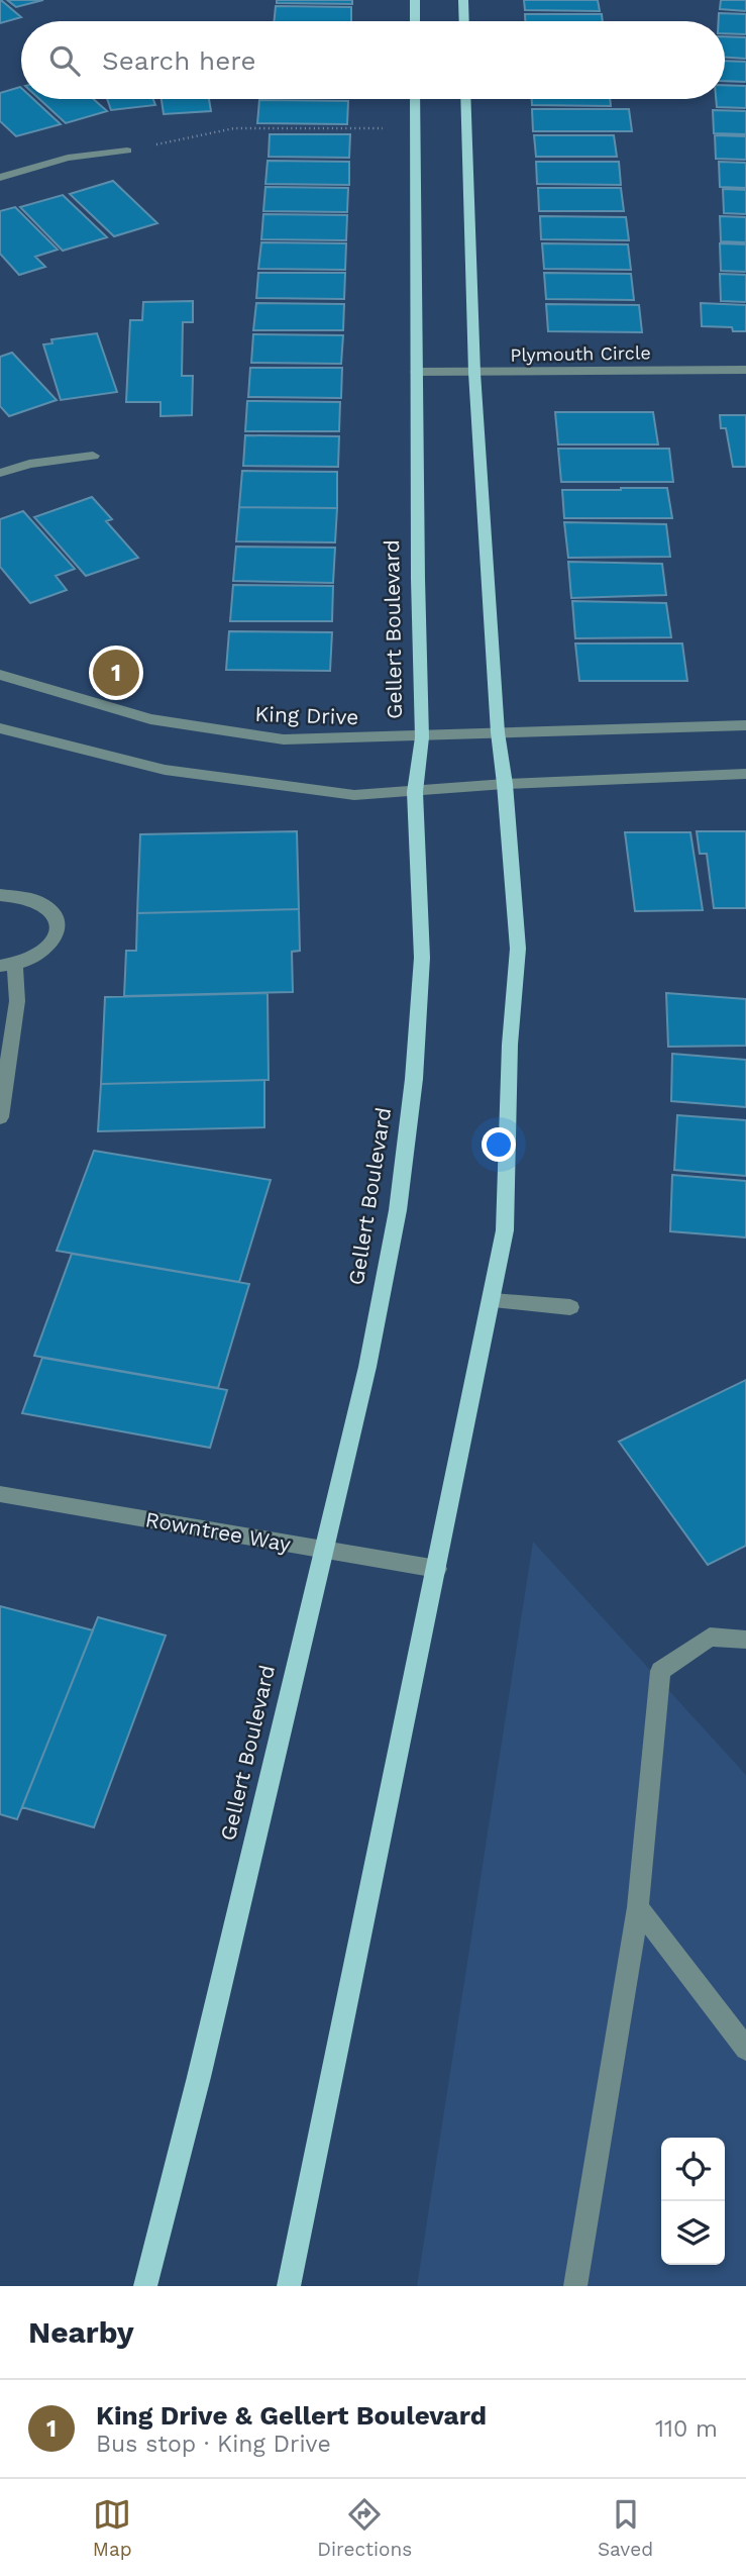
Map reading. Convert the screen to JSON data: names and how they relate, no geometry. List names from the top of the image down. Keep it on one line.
{"streets":{"main road":["Gellert Boulevard"],"street":["Plymouth Circle","King Drive","Rowntree Way"]},"crossings":[["Plymouth Circle","Gellert Boulevard"],["Gellert Boulevard","King Drive"],["Gellert Boulevard","Rowntree Way"]],"page":{"search":"Search here","pins":"1","heading":"Nearby","list":[{"mark":"1","name":"King Drive & Gellert Boulevard","note":"Bus stop · King Drive","value":"110 m"}],"nav":["Map","Directions","Saved"]}}
